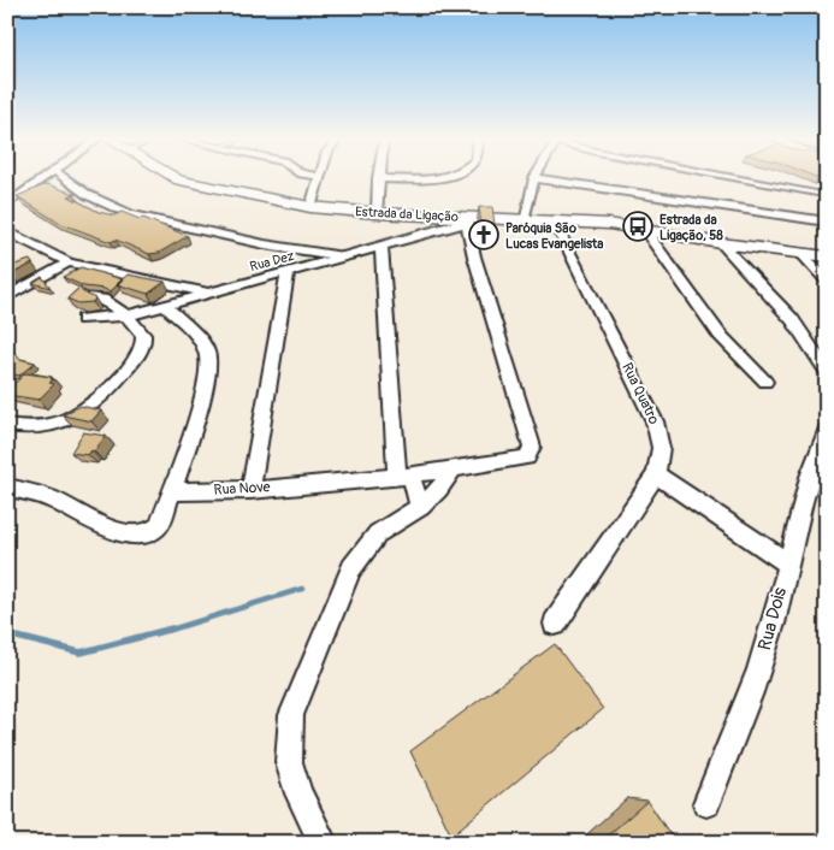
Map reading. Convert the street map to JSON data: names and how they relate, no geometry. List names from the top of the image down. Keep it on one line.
{"streets":{"street":["Estrada da Ligação","Rua Dez","Rua Quatro","Rua Nove","Rua Dois"]},"crossings":[["Estrada da Ligação","Rua Dez"],["Estrada da Ligação","Rua Quatro"],["Estrada da Ligação","Rua Nove"],["Rua Dez","Rua Nove"]],"places":{"bus stop":["Estrada da Ligação, 58"],"church":["Paróquia São Lucas Evangelista"]}}
